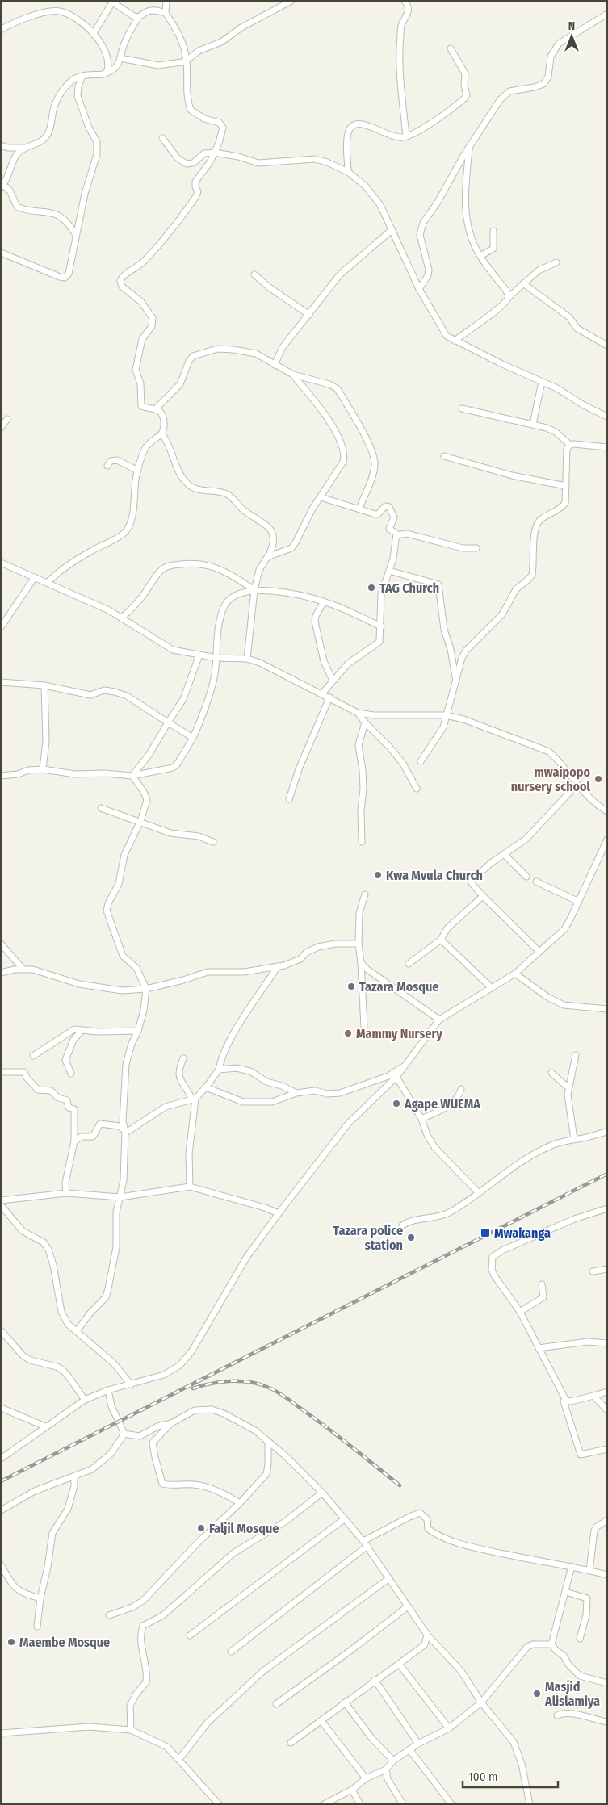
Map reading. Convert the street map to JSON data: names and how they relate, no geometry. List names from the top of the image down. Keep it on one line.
{"places":{"other":["TAG Church","mwaipopo nursery school","Kwa Mvula Church","Tazara Mosque","Mammy Nursery","Agape WUEMA","Tazara police station","Faljil Mosque","Maembe Mosque","Masjid Alislamiya"],"transit":["Mwakanga"]},"scale_bar":"100 m","north":"top"}
